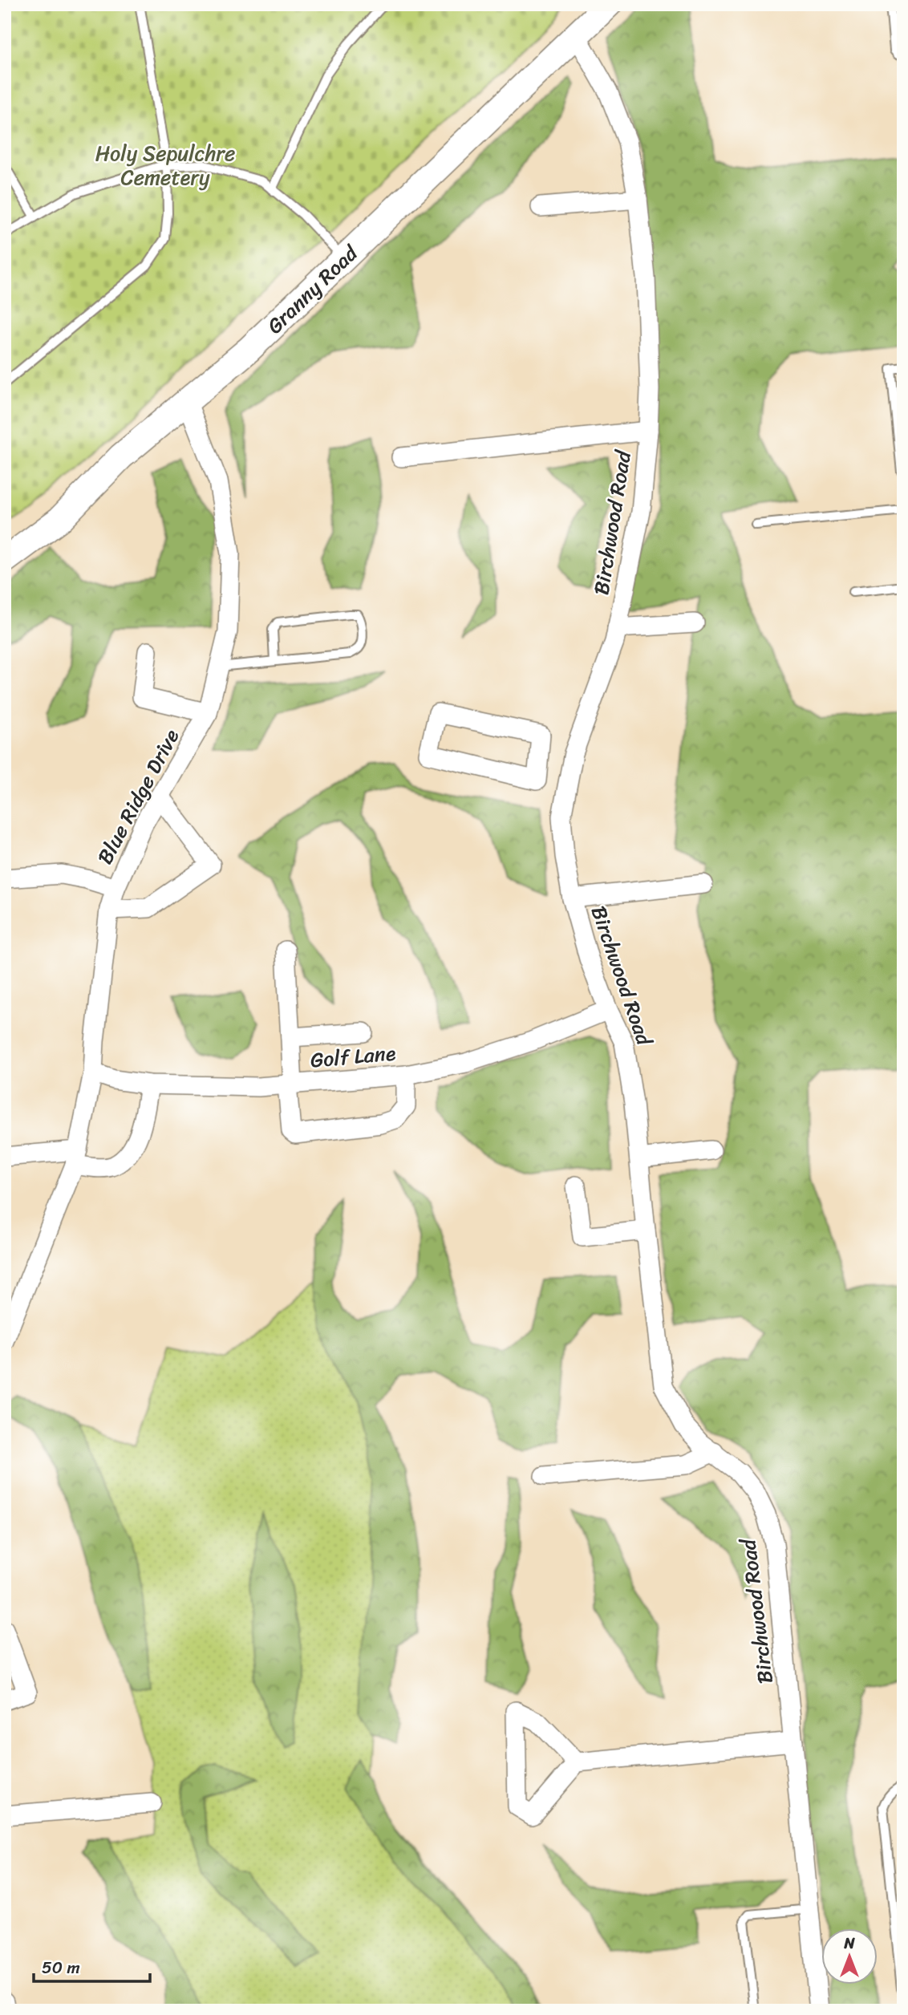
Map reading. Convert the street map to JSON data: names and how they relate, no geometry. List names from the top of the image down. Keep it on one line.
{"streets":{"street":["Granny Road","Birchwood Road","Blue Ridge Drive","Golf Lane"]},"crossings":[["Granny Road","Birchwood Road"],["Granny Road","Blue Ridge Drive"],["Birchwood Road","Golf Lane"],["Blue Ridge Drive","Golf Lane"]],"parks":["Holy Sepulchre Cemetery"],"scale_bar":"50 m","north":"top"}
